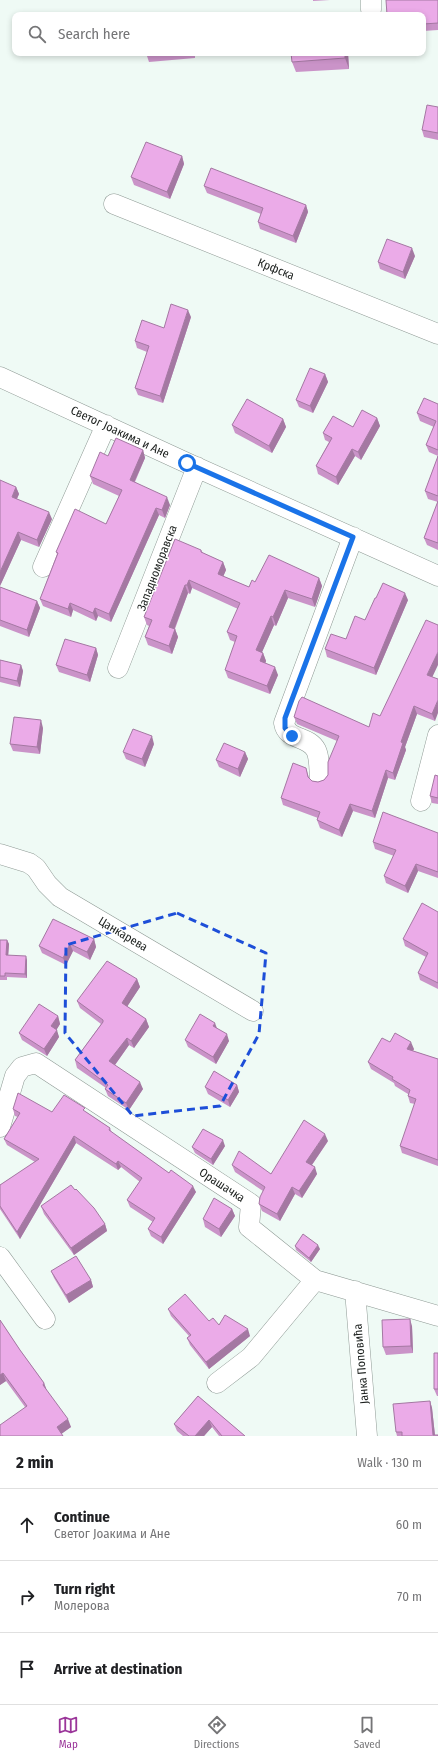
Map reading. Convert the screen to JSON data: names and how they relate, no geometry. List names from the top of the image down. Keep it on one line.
{"streets":{"street":["Крфска","Светог Јоакима и Ане","Западноморавска","Цанкарева","Орашачка","Јанка Поповића"]},"crossings":[["Светог Јоакима и Ане","Западноморавска"],["Орашачка","Јанка Поповића"]],"page":{"search":"Search here","heading":["2 min","Walk · 130 m"],"list":[["Continue","Светог Јоакима и Ане","60 m"],["Turn right","Молерова","70 m"],"Arrive at destination"],"nav":["Map","Directions","Saved"]}}
